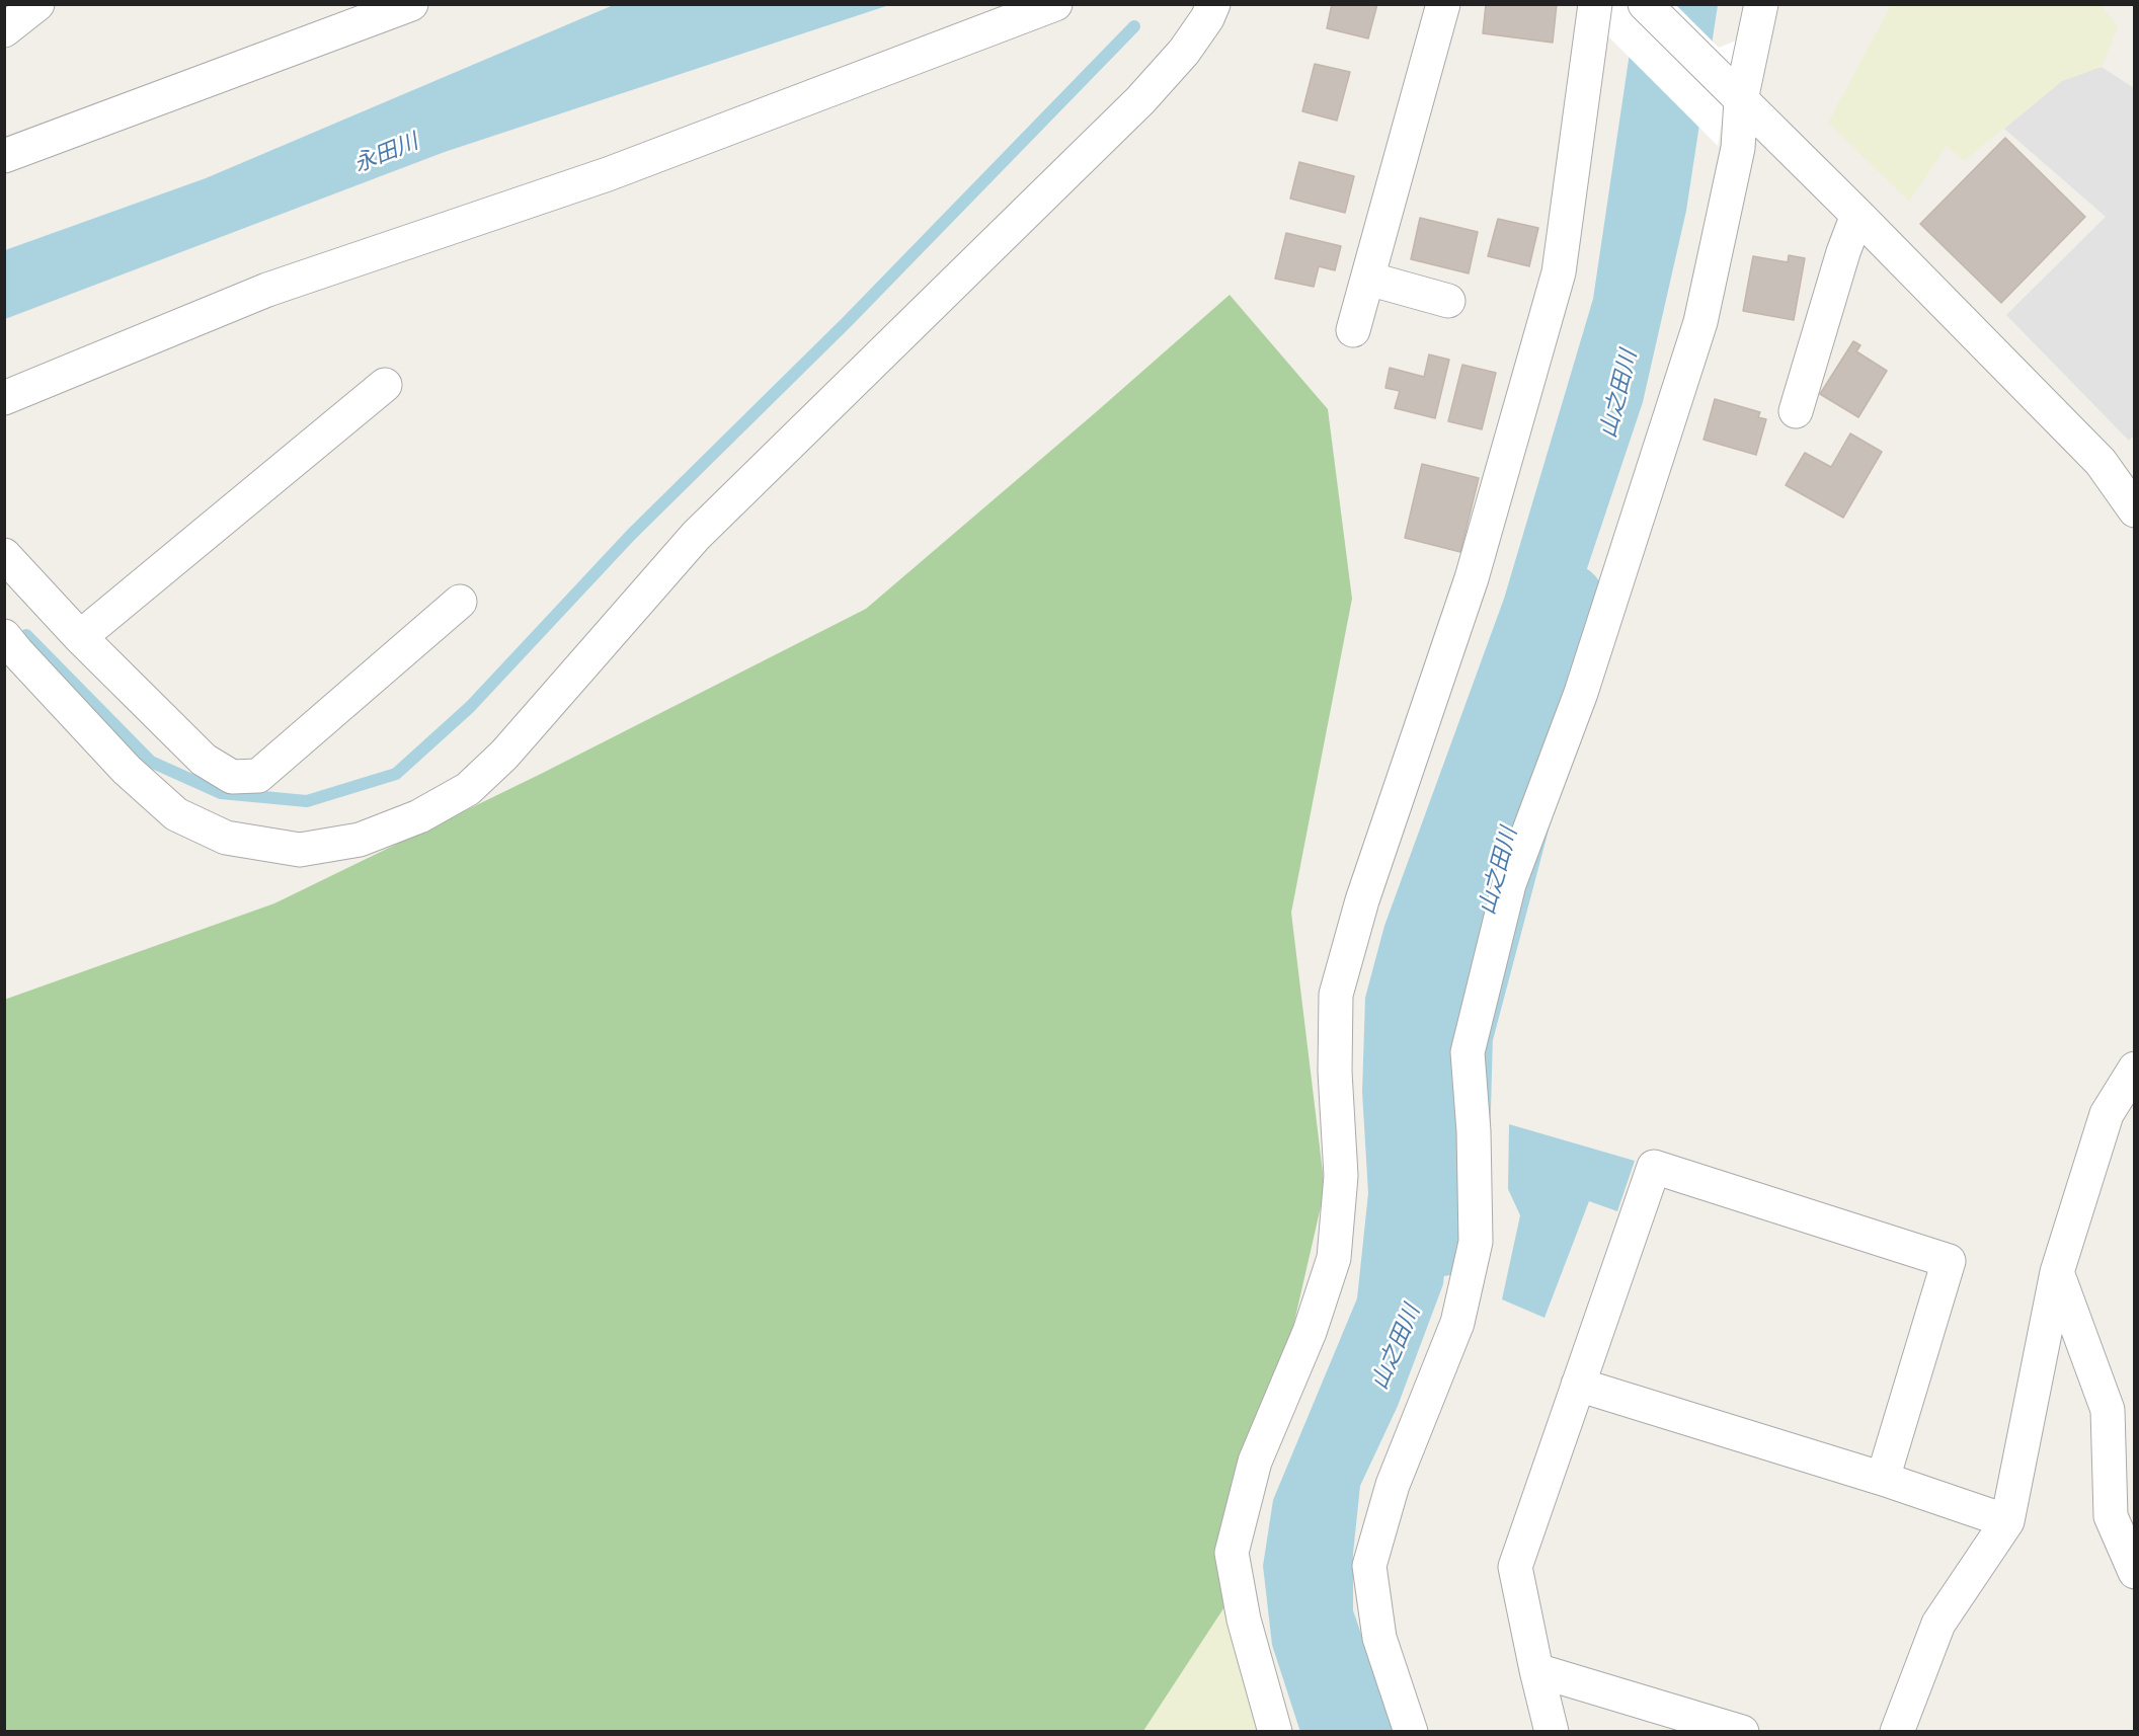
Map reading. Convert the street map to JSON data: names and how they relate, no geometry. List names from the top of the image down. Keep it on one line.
{"water":["永田川","山之田川"]}
